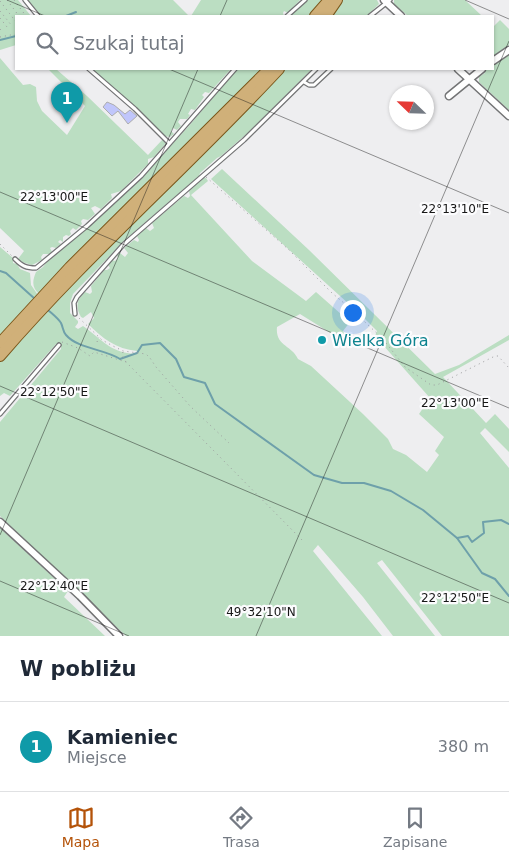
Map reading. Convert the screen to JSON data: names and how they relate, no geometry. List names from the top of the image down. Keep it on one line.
{"places":["Wielka Góra"],"north":"top left","page":{"search":"Szukaj tutaj","pins":"1","heading":"W pobliżu","list":[{"mark":"1","name":"Kamieniec","note":"Miejsce","value":"380 m"}],"nav":["Mapa","Trasa","Zapisane"]},"coordinates":["22°13'00\"E","22°13'10\"E","22°12'50\"E","22°12'40\"E","49°32'10\"N"]}
